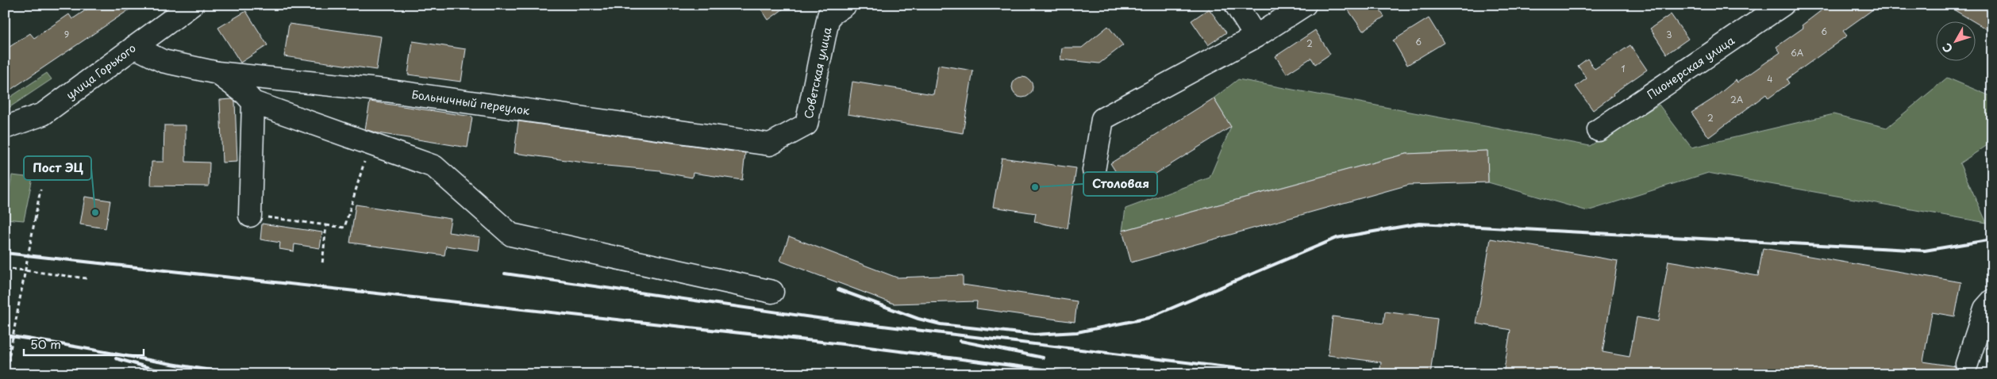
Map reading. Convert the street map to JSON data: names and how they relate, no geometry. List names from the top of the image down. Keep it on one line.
{"streets":{"street":["Пионерская улица","улица Горького","Советская улица","Больничный переулок"]},"crossings":[["улица Горького","Больничный переулок"],["Советская улица","Больничный переулок"]],"places":["Столовая","Пост ЭЦ"],"house_numbers":["6","9","3","6","2","6А","1","4","2А","2"],"scale_bar":"50 m","north":"bottom left"}
